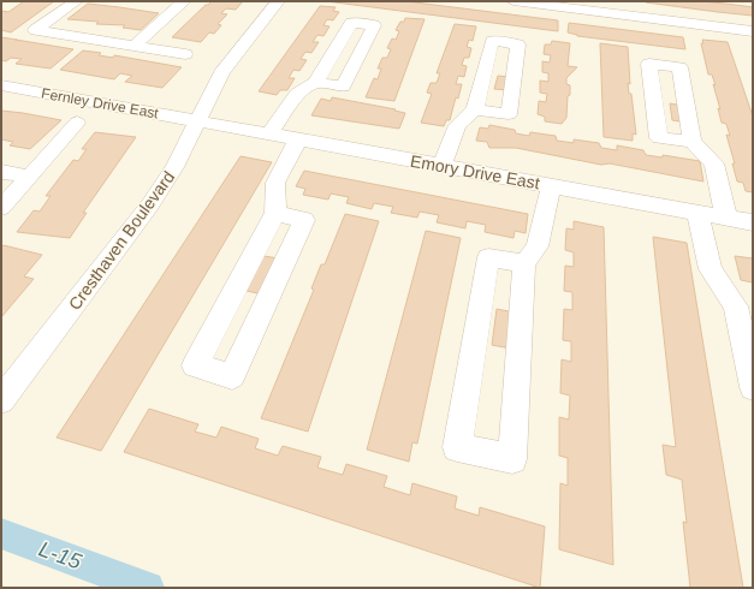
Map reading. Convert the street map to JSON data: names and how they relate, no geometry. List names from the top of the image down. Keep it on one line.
{"streets":{"street":["Fernley Drive East","Emory Drive East","Cresthaven Boulevard"]},"crossings":[["Fernley Drive East","Emory Drive East"],["Fernley Drive East","Cresthaven Boulevard"],["Emory Drive East","Cresthaven Boulevard"]],"water":["L-15"]}
